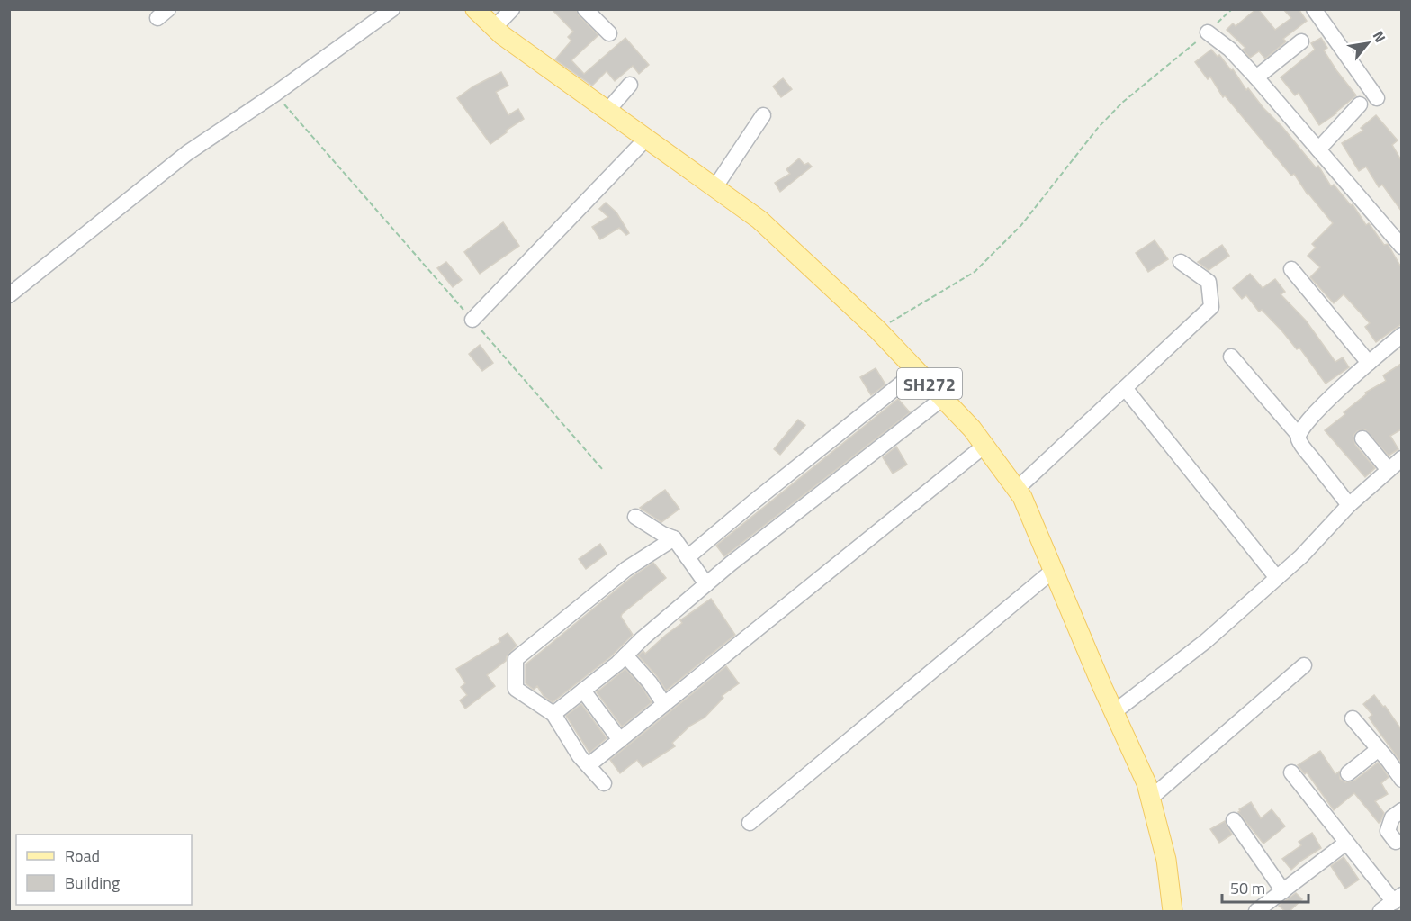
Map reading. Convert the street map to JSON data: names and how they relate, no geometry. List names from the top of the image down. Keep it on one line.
{"streets":{"main road":["SH272"]},"legend":["Road","Building"],"scale_bar":"50 m","north":"top right"}
